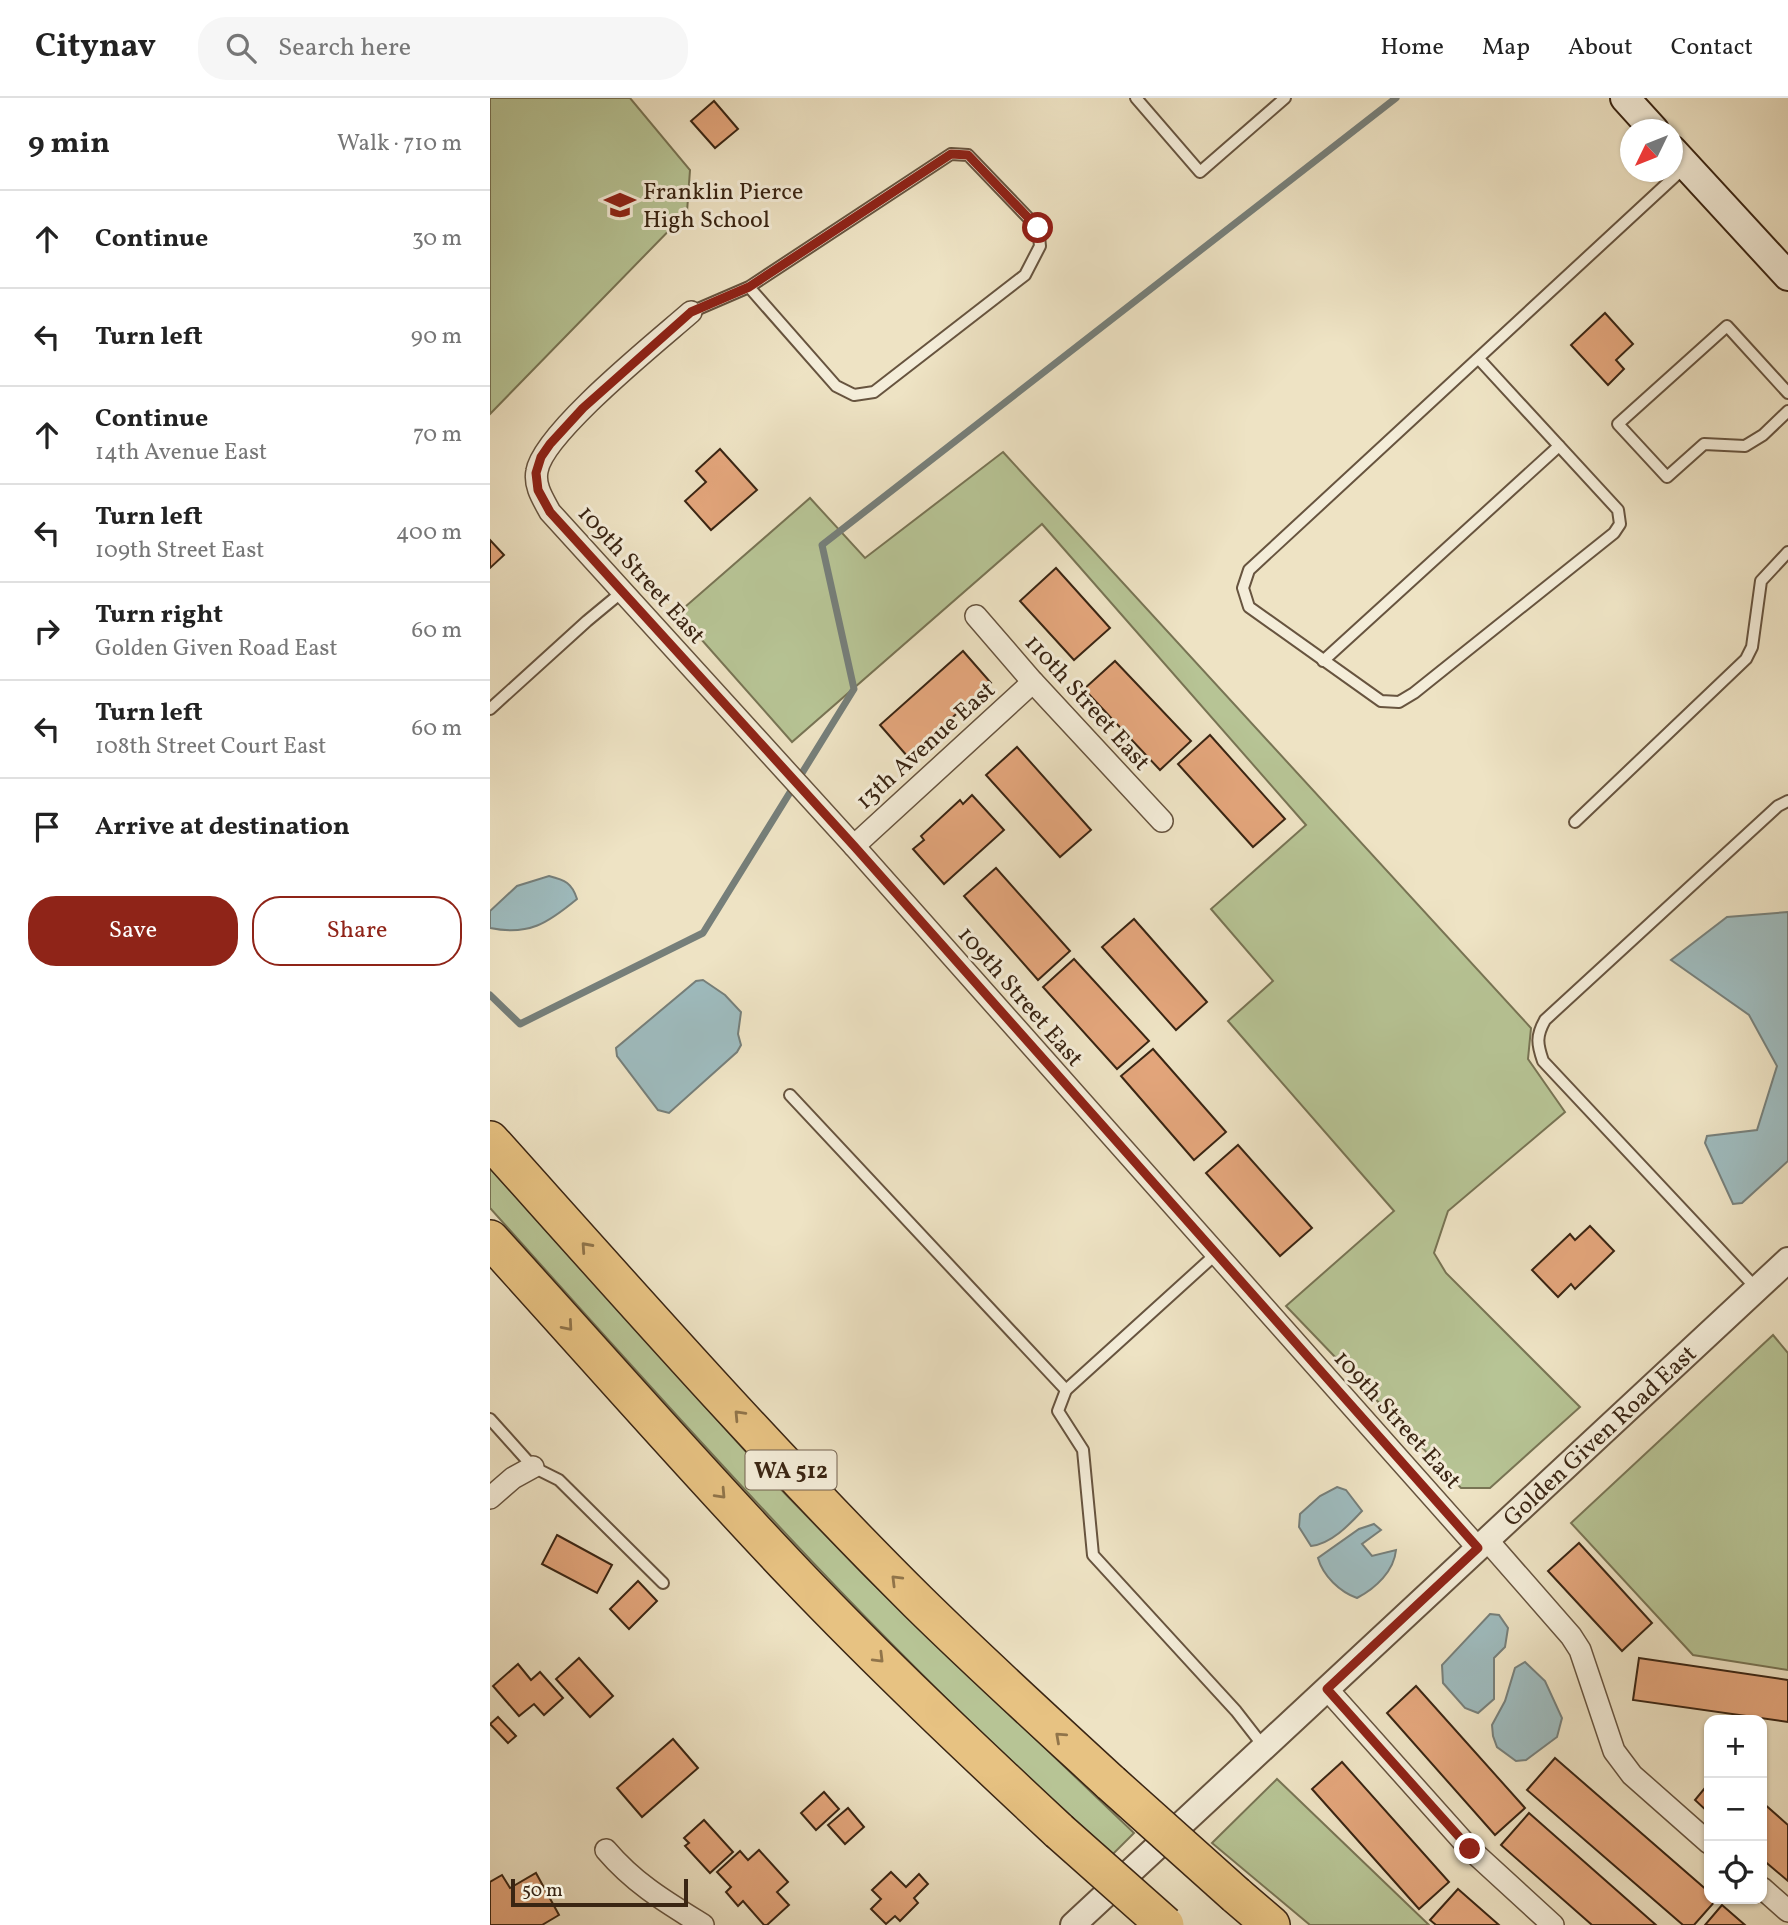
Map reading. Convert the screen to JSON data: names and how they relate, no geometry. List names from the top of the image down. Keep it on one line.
{"streets":{"highway":["WA 512"],"street":["109th Street East","110th Street East","13th Avenue East","Golden Given Road East"]},"crossings":[["109th Street East","13th Avenue East"],["109th Street East","Golden Given Road East"],["110th Street East","13th Avenue East"]],"places":{"school or university":["Franklin Pierce High School"]},"scale_bar":"50 m","north":"bottom left","page":{"header":"Citynav","search":"Search here","nav":["Home","Map","About","Contact"],"heading":["9 min","Walk · 710 m"],"list":[["Continue","30 m"],["Turn left","90 m"],["Continue","14th Avenue East","70 m"],["Turn left","109th Street East","400 m"],["Turn right","Golden Given Road East","60 m"],["Turn left","108th Street Court East","60 m"],"Arrive at destination"],"buttons":["Save","Share"],"map_buttons":["+","−"],"scale":"50 m"}}
